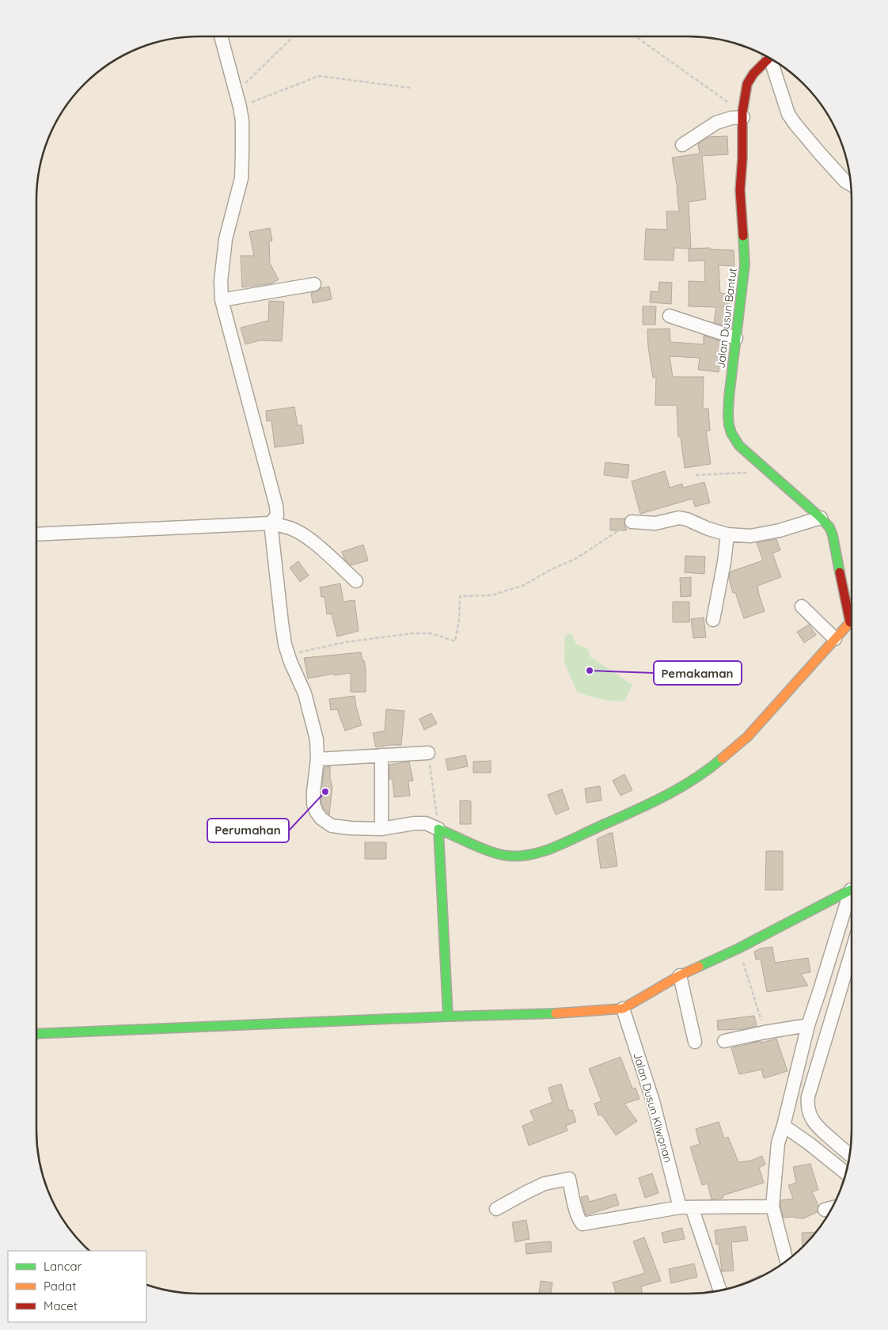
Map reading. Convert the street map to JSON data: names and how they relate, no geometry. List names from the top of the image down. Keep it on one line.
{"streets":{"street":["Jalan Dusun Bantut","Jalan Dusun Kliwonan"]},"places":["Pemakaman","Perumahan"],"legend":["Lancar","Padat","Macet"]}
